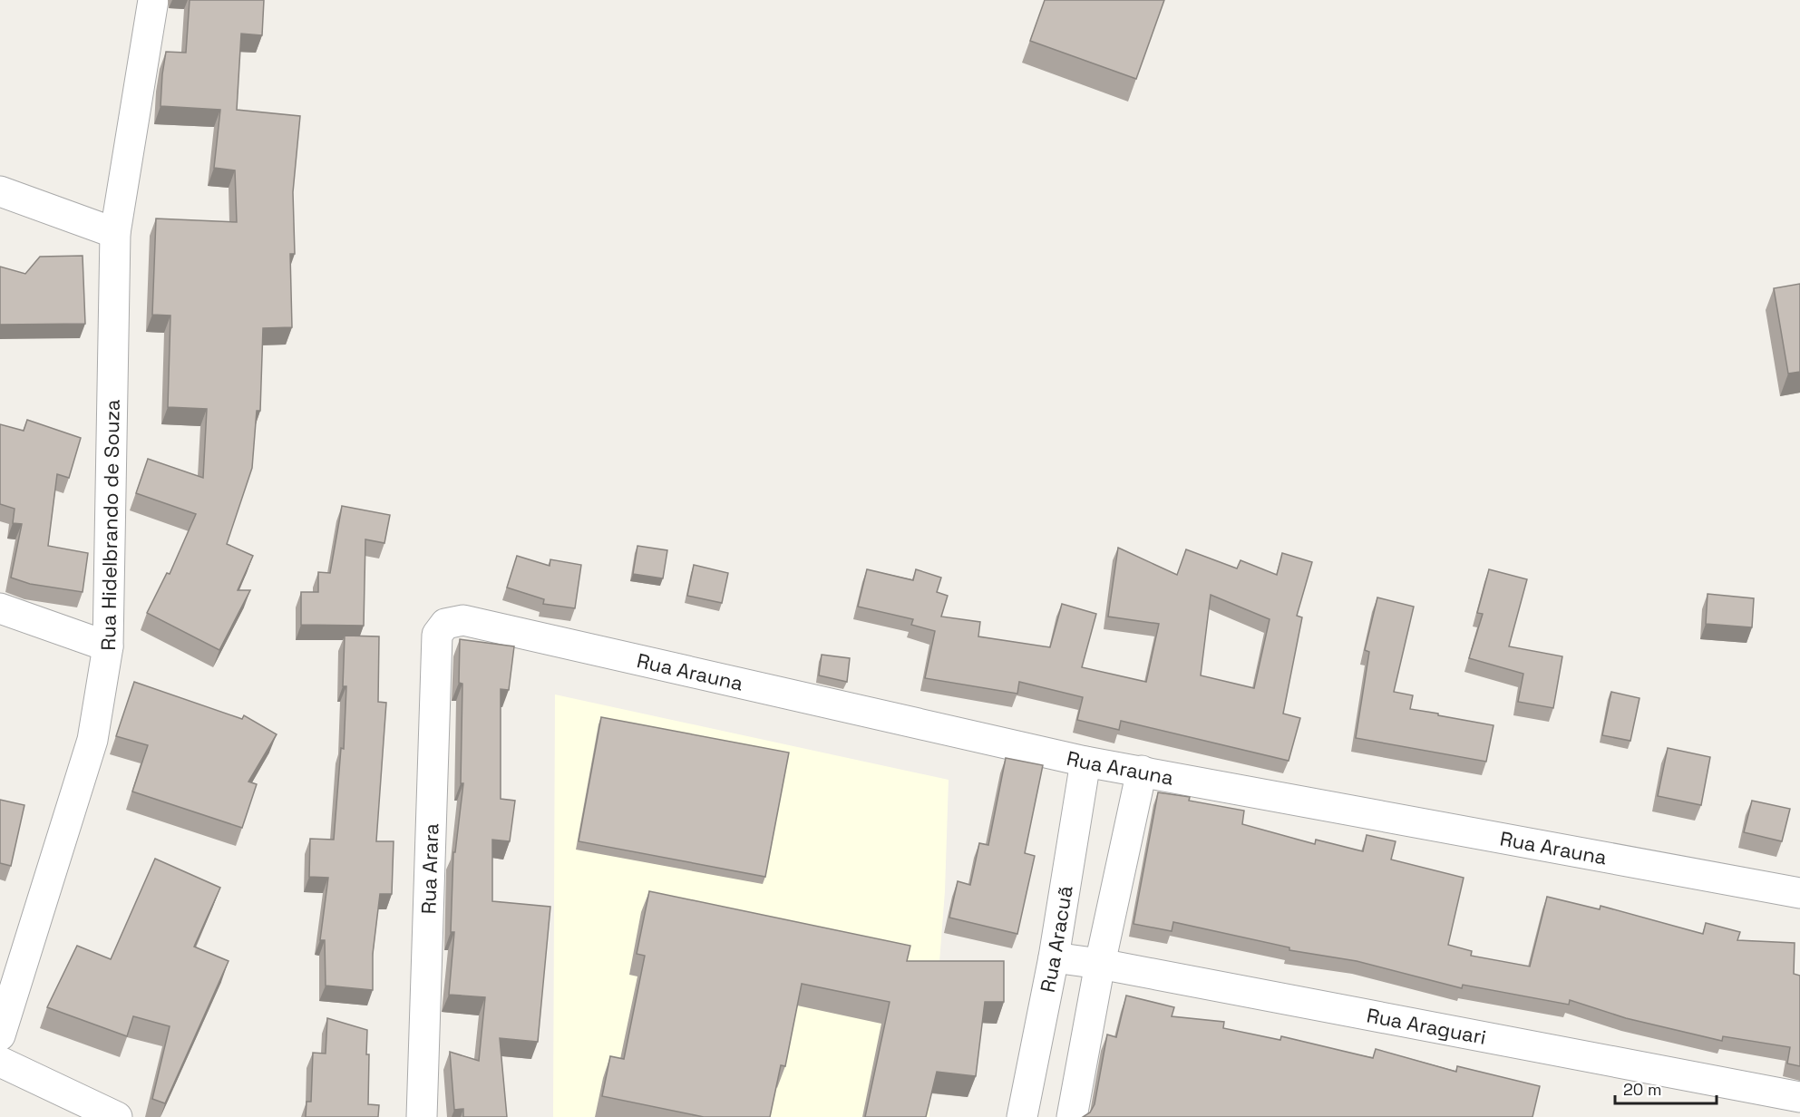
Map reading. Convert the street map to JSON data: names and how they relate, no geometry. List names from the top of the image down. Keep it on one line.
{"streets":{"street":["Rua Hidelbrando de Souza","Rua Arauna","Rua Arara","Rua Aracuã","Rua Araguari"]},"crossings":[["Rua Arauna","Rua Arara"],["Rua Arauna","Rua Aracuã"],["Rua Aracuã","Rua Araguari"]],"scale_bar":"20 m"}
